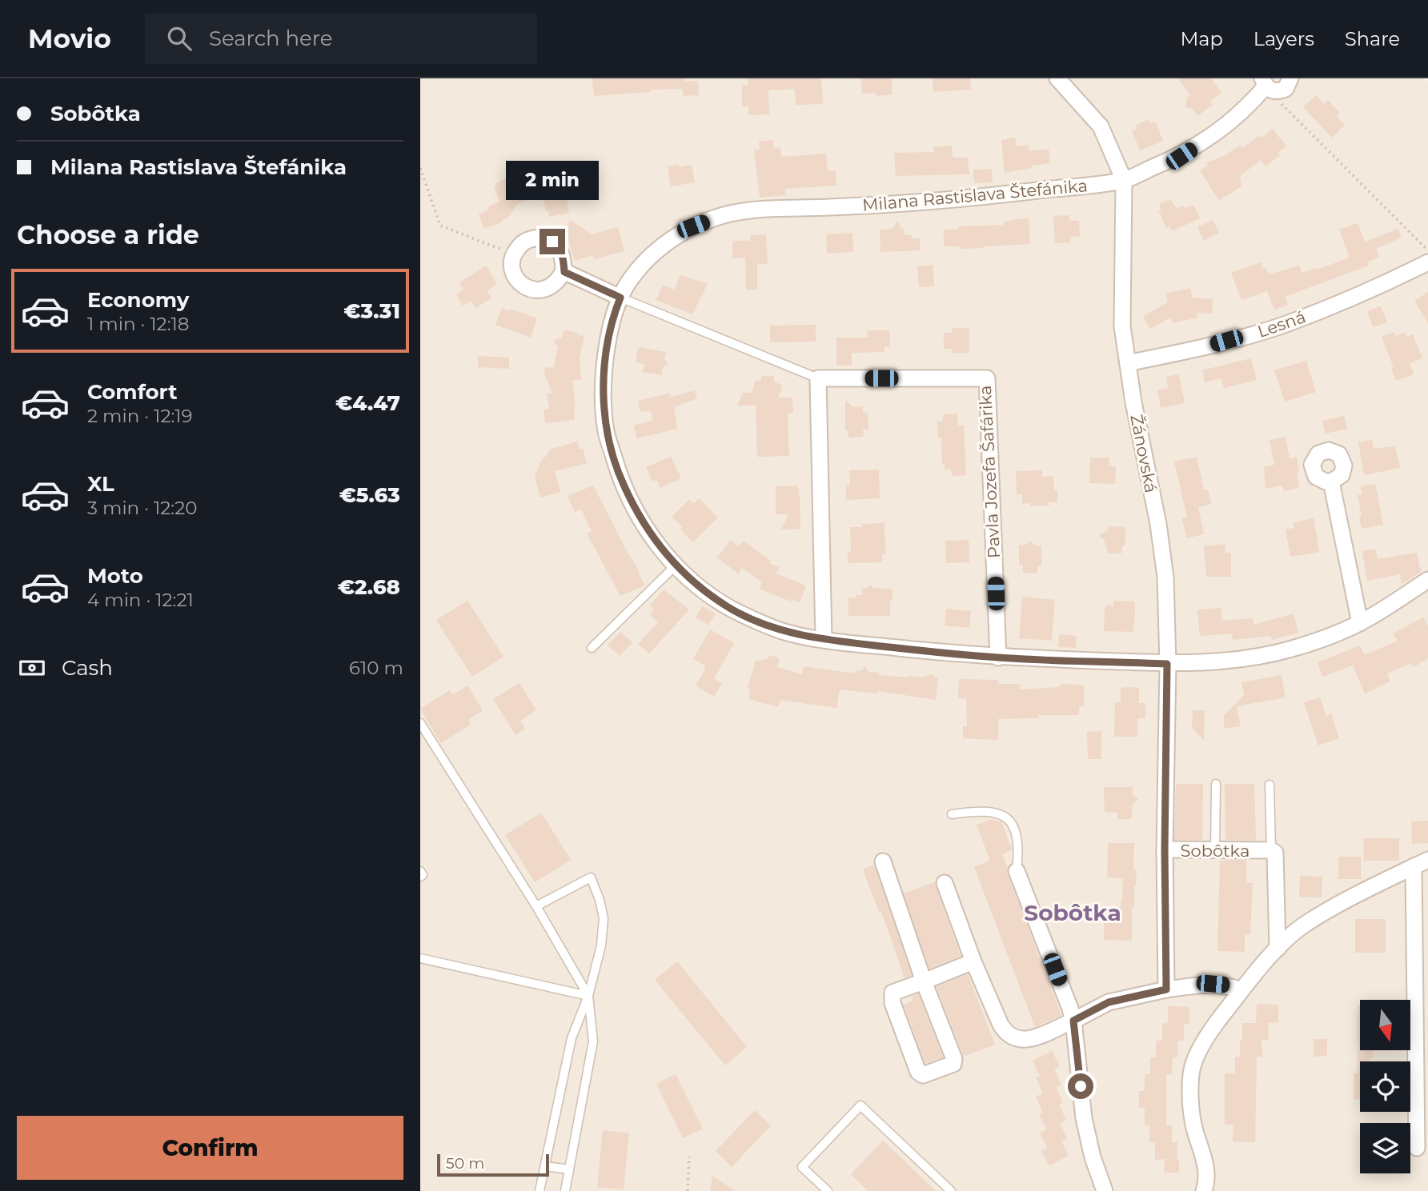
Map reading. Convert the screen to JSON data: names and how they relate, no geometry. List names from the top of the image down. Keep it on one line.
{"streets":{"street":["Milana Rastislava Štefánika","Lesná","Žánovská","Pavla Jozefa Šafárika","Sobôtka"]},"crossings":[["Milana Rastislava Štefánika","Žánovská"],["Milana Rastislava Štefánika","Pavla Jozefa Šafárika"],["Lesná","Žánovská"],["Žánovská","Sobôtka"]],"districts":["Sobôtka"],"scale_bar":"50 m","north":"bottom","page":{"header":"Movio","search":"Search here","nav":["Map","Layers","Share"],"banner":["Sobôtka","Milana Rastislava Štefánika"],"bubble":"2 min","heading":"Choose a ride","list":[{"name":"Economy","note":"1 min · 12:18","value":"€3.31"},{"name":"Comfort","note":"2 min · 12:19","value":"€4.47"},{"name":"XL","note":"3 min · 12:20","value":"€5.63"},{"name":"Moto","note":"4 min · 12:21","value":"€2.68"}],"pay":["Cash","610 m"],"buttons":"Confirm","scale":"50 m"}}
